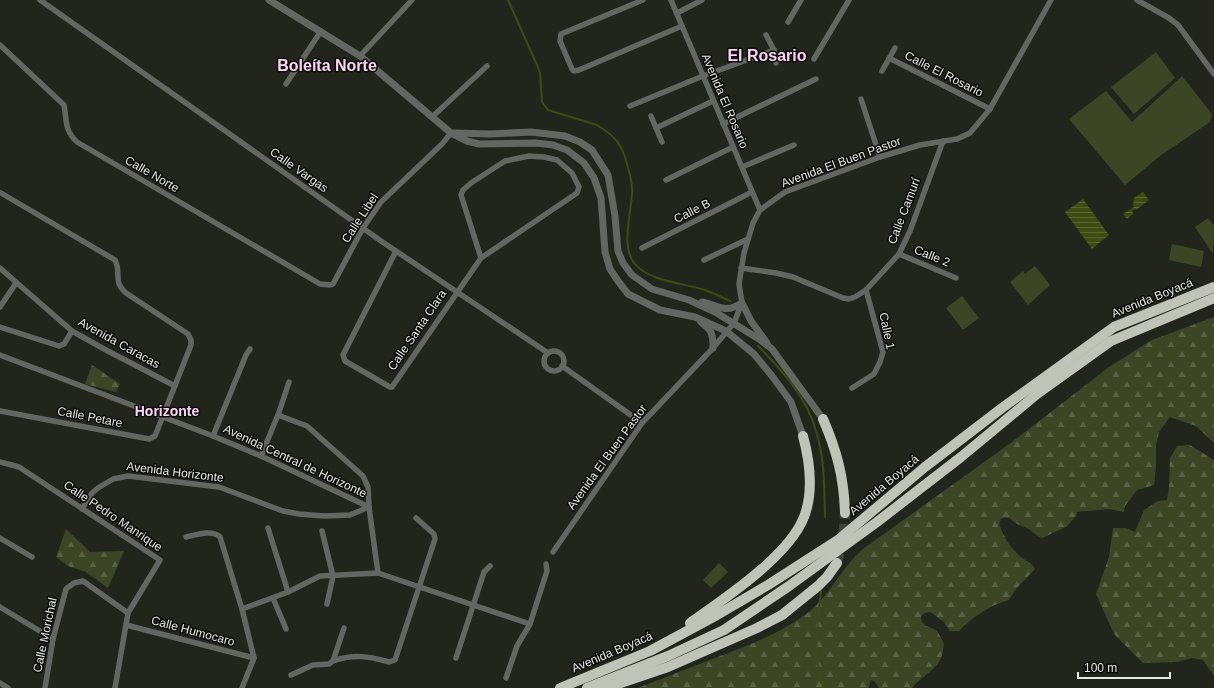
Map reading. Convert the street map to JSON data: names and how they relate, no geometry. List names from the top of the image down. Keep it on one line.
{"streets":{"highway":["Avenida Boyacá"],"street":["Calle El Rosario","Avenida El Rosario","Avenida El Buen Pastor","Calle Vargas","Calle Norte","Calle B","Calle Camurí","Calle Libel","Calle 2","Calle Santa Clara","Calle 1","Avenida Caracas","Calle Petare","Avenida Central de Horizonte","Avenida Horizonte","Calle Pedro Manrique","Calle Humocaro","Calle Morichal"]},"crossings":[["Calle El Rosario","Avenida El Buen Pastor"],["Avenida El Rosario","Avenida El Buen Pastor"],["Avenida El Rosario","Calle B"],["Avenida El Buen Pastor","Calle Camurí"],["Calle Vargas","Calle Libel"],["Calle Vargas","Calle Santa Clara"],["Calle Norte","Calle Libel"],["Calle Camurí","Calle 2"],["Calle Camurí","Calle 1"],["Avenida Caracas","Calle Petare"],["Calle Petare","Avenida Central de Horizonte"],["Avenida Central de Horizonte","Avenida Horizonte"],["Avenida Horizonte","Calle Pedro Manrique"],["Calle Pedro Manrique","Calle Morichal"]],"districts":["El Rosario","Boleíta Norte","Horizonte"],"scale_bar":"100 m"}
